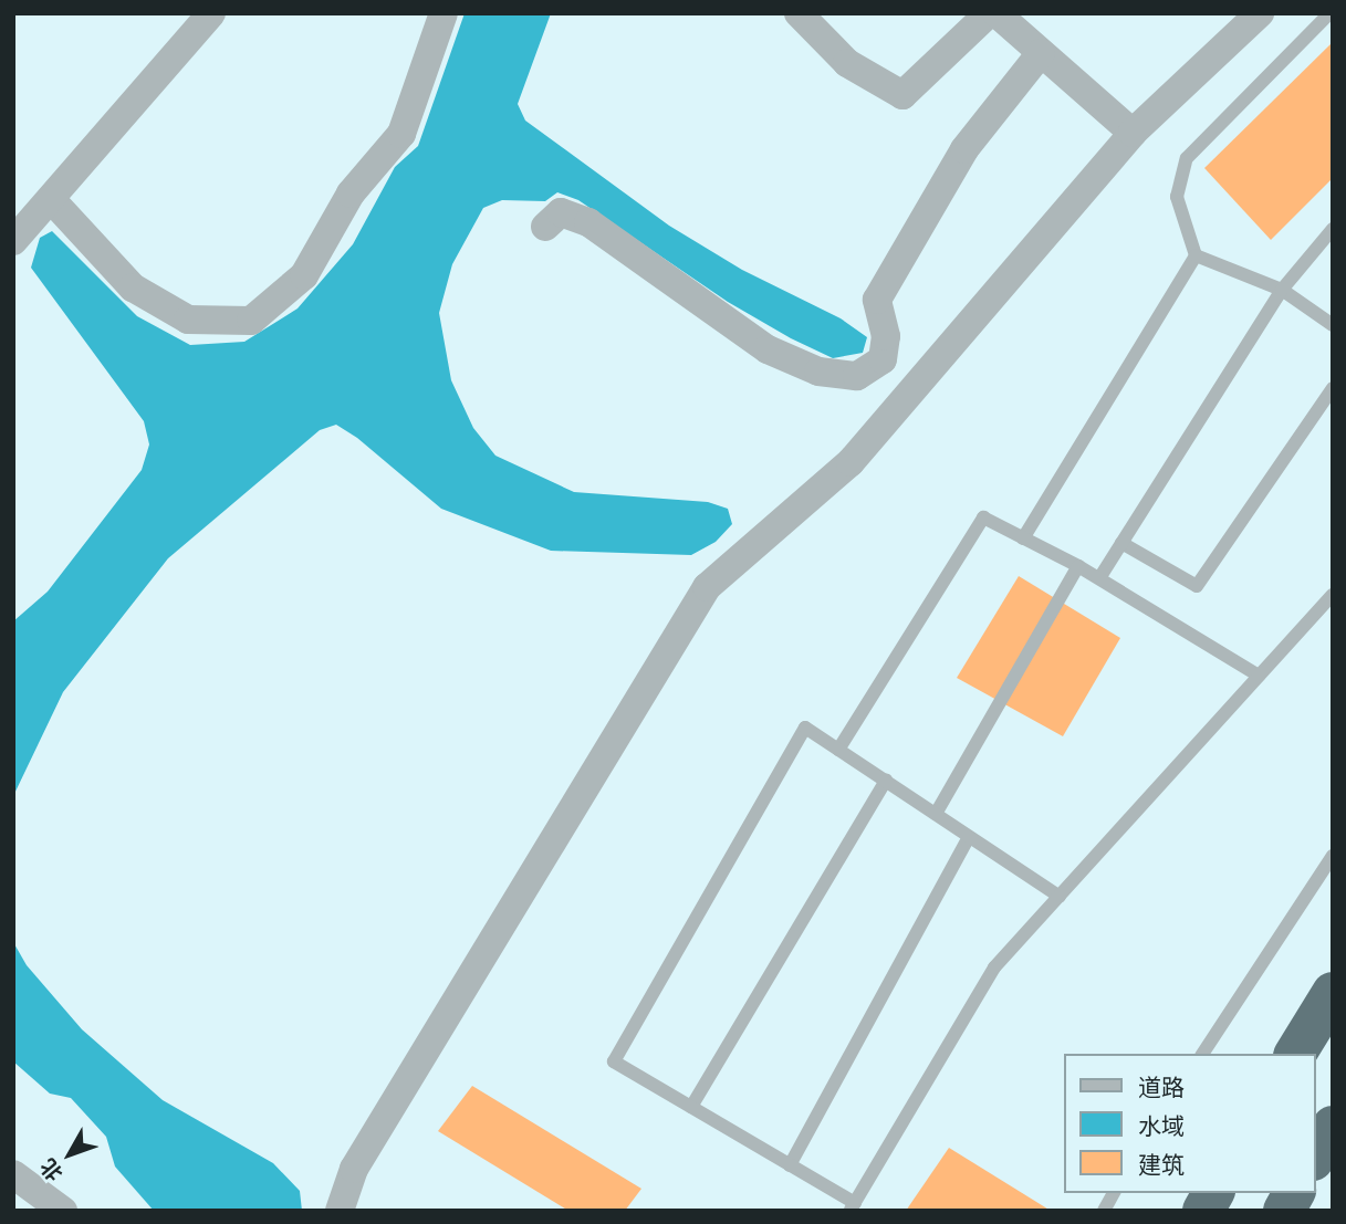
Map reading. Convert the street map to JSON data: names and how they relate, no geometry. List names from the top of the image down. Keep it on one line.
{"legend":["道路","水域","建筑"],"north":"bottom left"}
